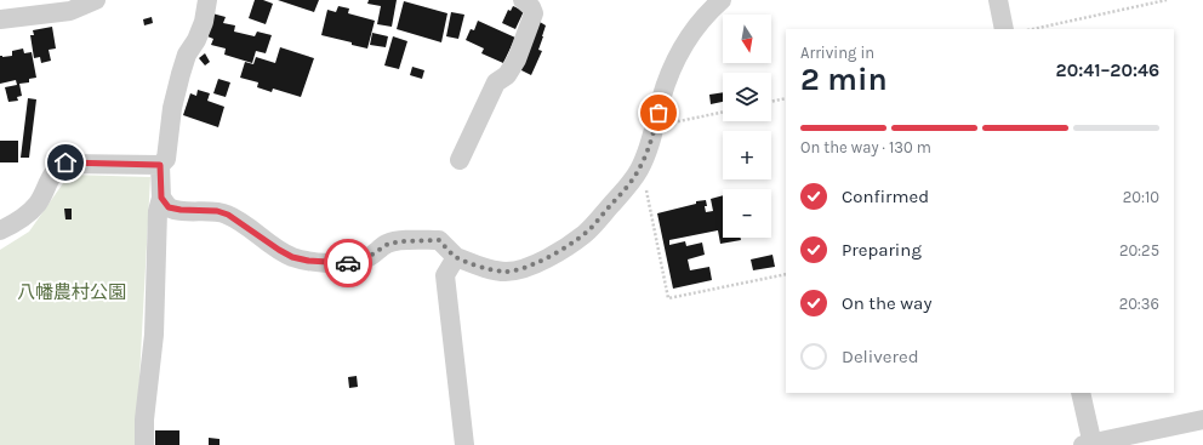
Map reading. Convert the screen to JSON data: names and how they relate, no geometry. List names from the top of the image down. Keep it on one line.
{"parks":["八幡農村公園"],"north":"bottom","page":{"map_buttons":["+","−"],"heading":["2 min","Arriving in","20:41–20:46"],"bar":"On the way · 130 m","list":[["Confirmed","20:10"],["Preparing","20:25"],["On the way","20:36"],"Delivered"]}}
